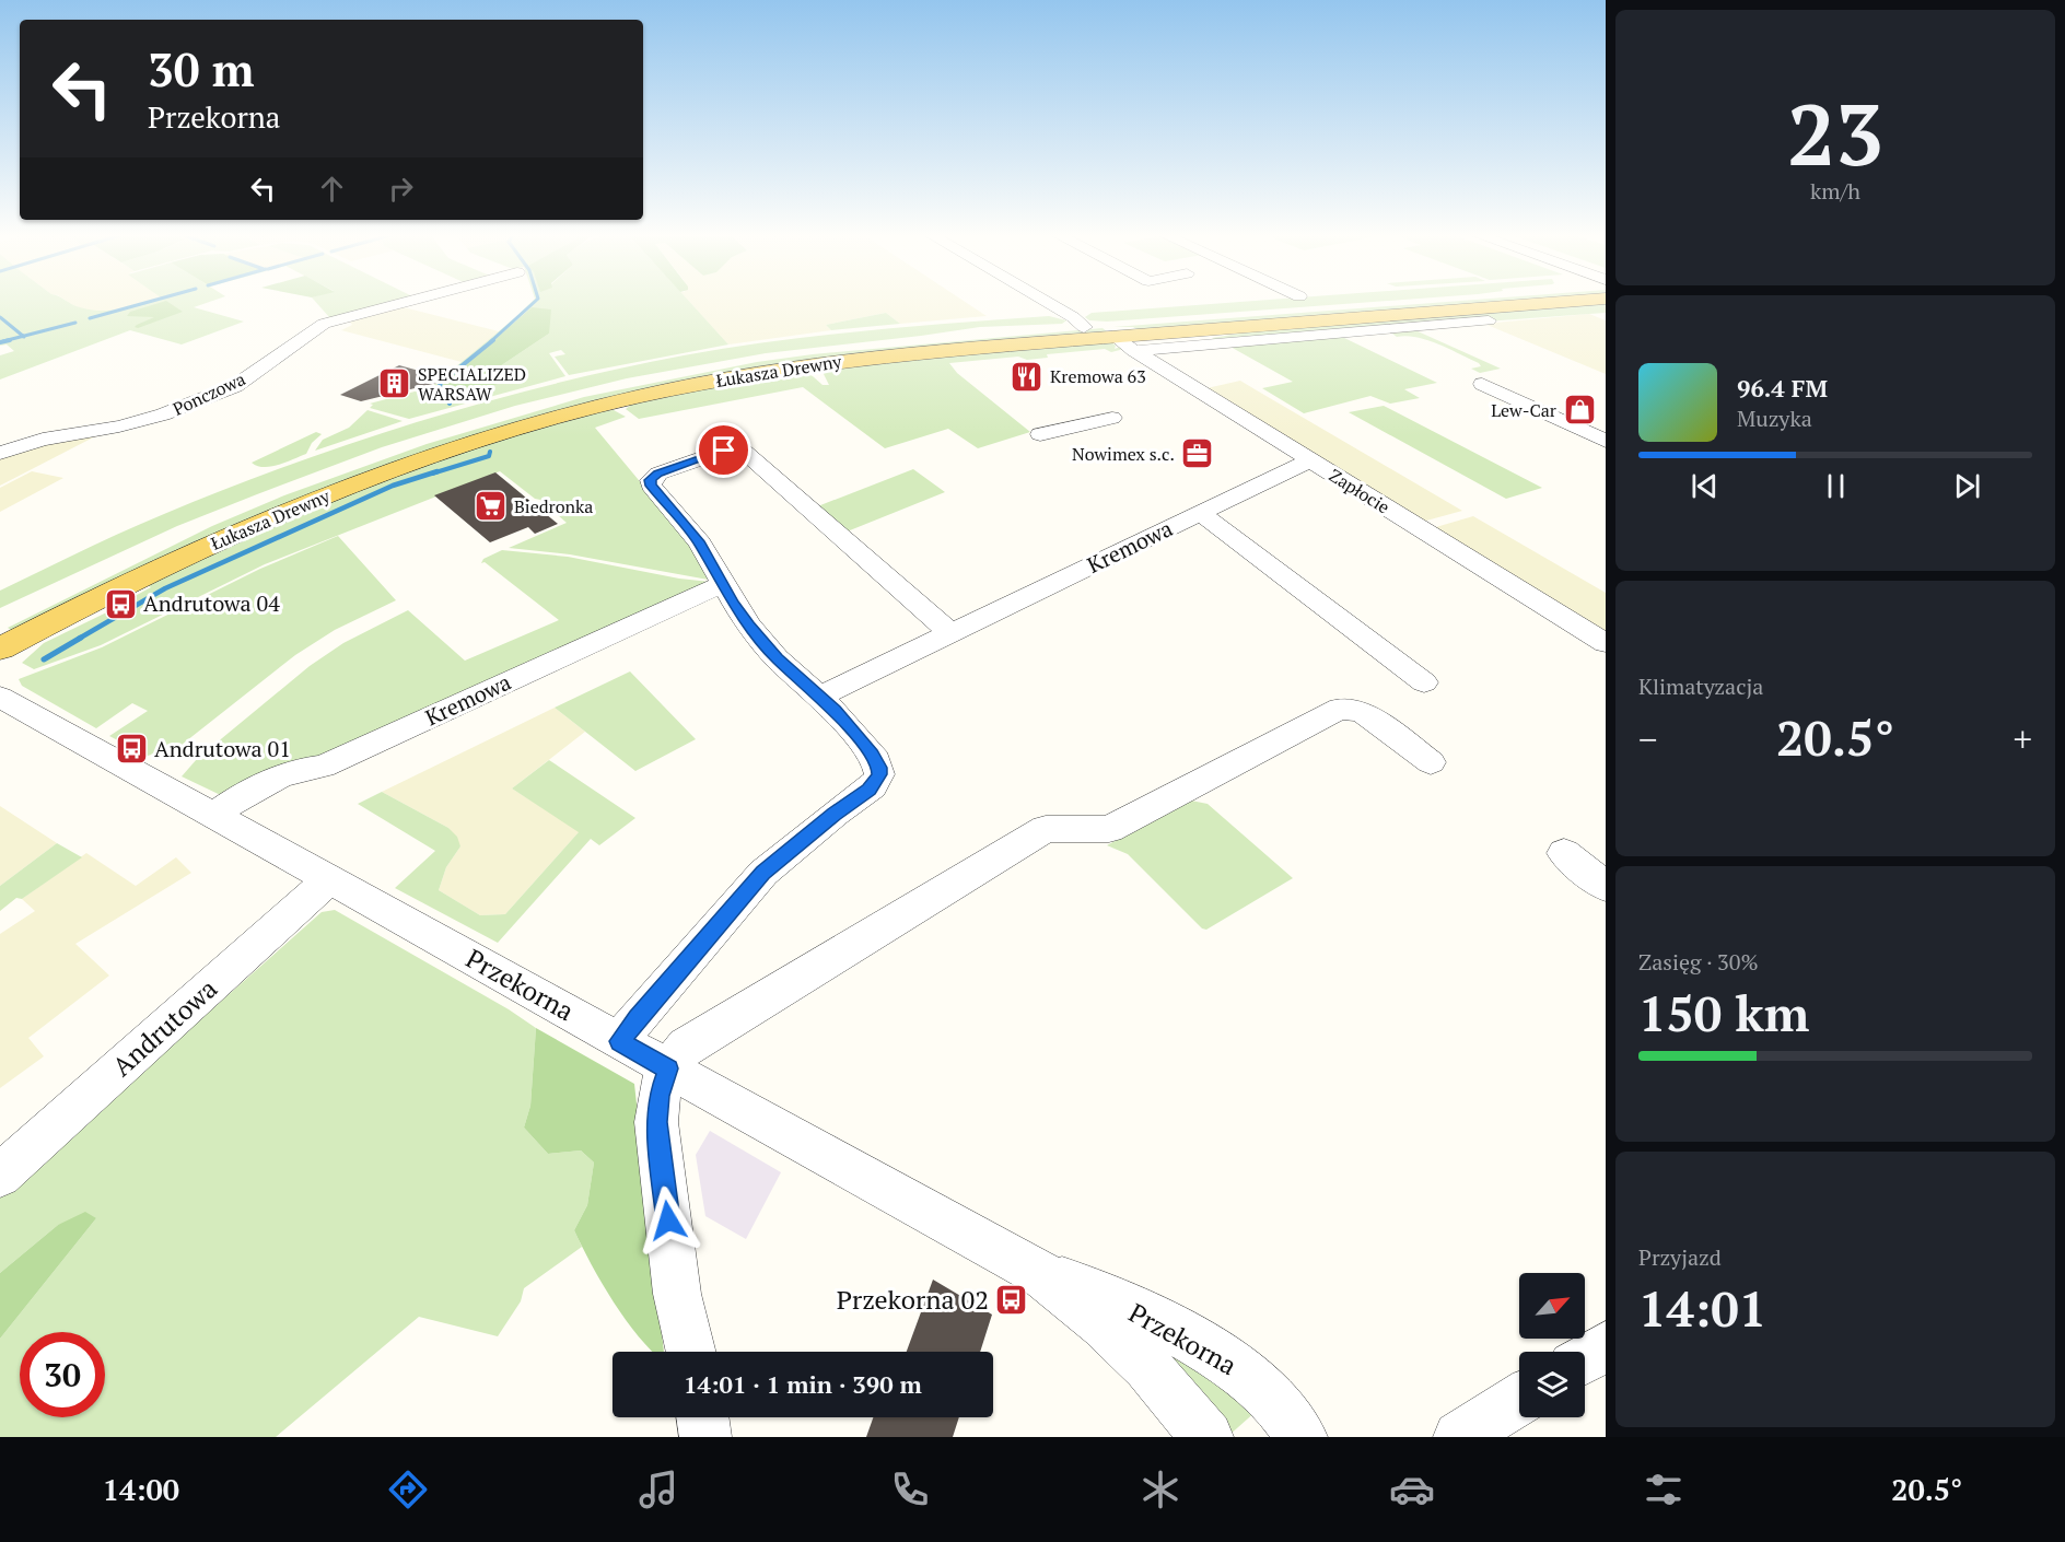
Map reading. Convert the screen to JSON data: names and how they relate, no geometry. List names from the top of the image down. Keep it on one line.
{"streets":{"main road":["Łukasza Drewny"],"street":["Ponczowa","Zapłocie","Kremowa","Przekorna","Andrutowa"]},"crossings":[["Łukasza Drewny","Zapłocie"],["Zapłocie","Kremowa"],["Kremowa","Przekorna"],["Przekorna","Andrutowa"]],"places":{"restaurant":["Kremowa 63"],"building":["SPECIALIZED WARSAW"],"shop":["Lew-Car"],"office":["Nowimex s.c."],"supermarket":["Biedronka"],"bus stop":["Andrutowa 04","Andrutowa 01","Przekorna 02"]},"north":"top right","page":{"tile":[["23","km/h"],"Klimatyzacja",["Zasięg · 30%","150 km"],["Przyjazd","14:01"]],"turn":["30 m","Przekorna"],"song":["96.4 FM","Muzyka"],"heat":["−","20.5°","+"],"limit":"30","trip":"14:01 · 1 min · 390 m","tabs":["14:00","20.5°"]}}
